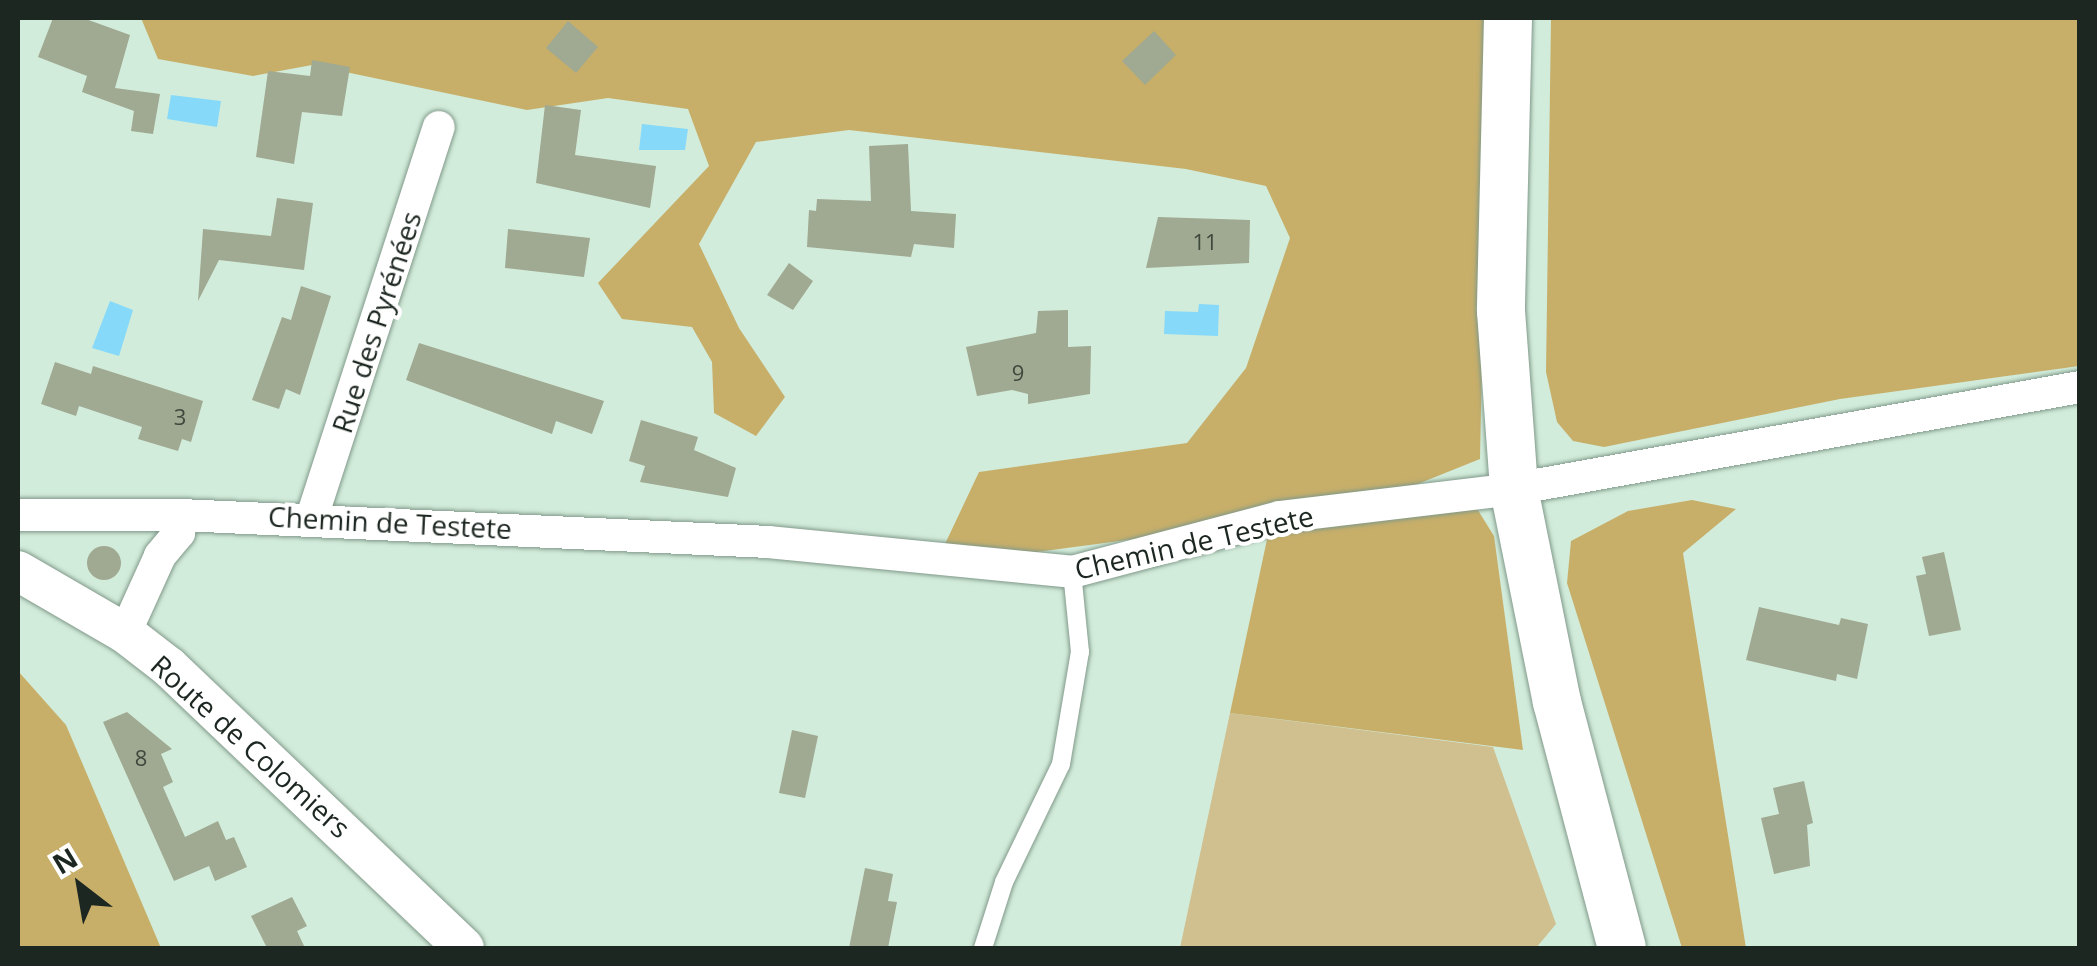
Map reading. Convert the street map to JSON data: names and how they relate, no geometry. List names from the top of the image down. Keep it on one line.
{"streets":{"street":["Rue des Pyrénées","Chemin de Testete","Route de Colomiers"]},"crossings":[["Rue des Pyrénées","Chemin de Testete"]],"house_numbers":["11","9","3","8"],"north":"top left"}
